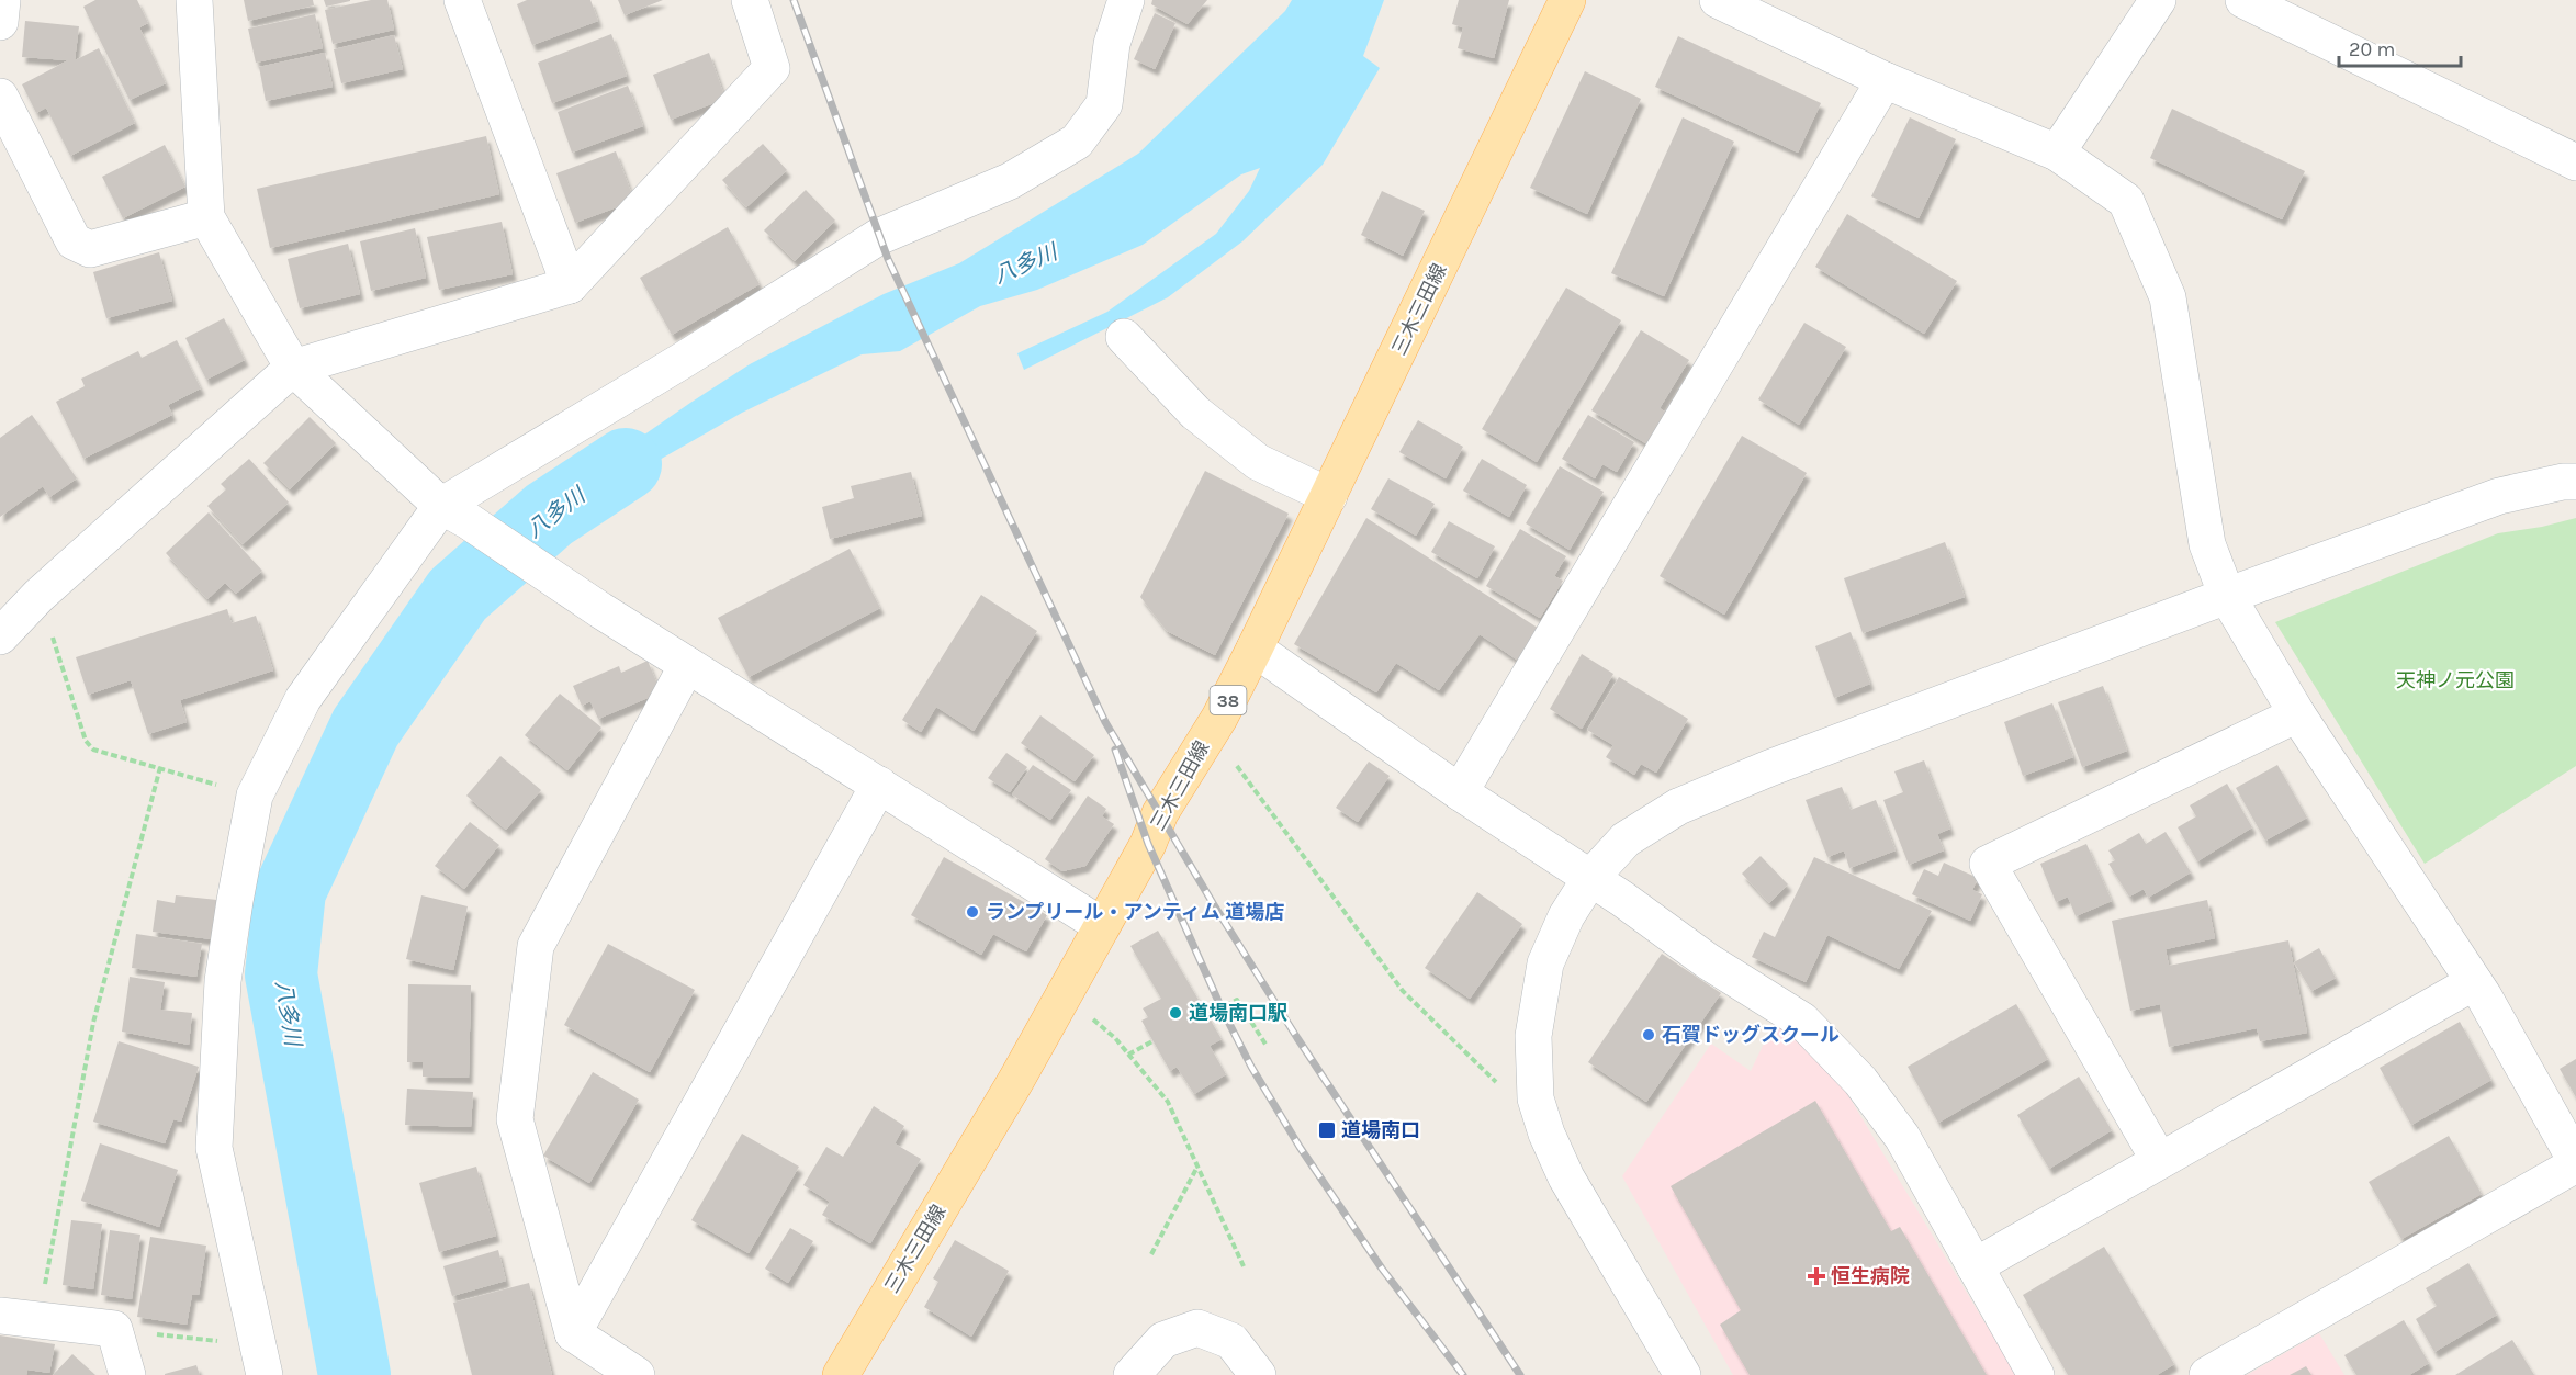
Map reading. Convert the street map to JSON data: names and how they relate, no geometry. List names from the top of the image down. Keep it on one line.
{"streets":{"main road":["三木三田線","38"]},"water":["八多川"],"parks":["天神ノ元公園"],"places":{"other":["ランプリール・アンティム 道場店","道場南口駅","石賀ドッグスクール"],"transit":["道場南口"],"health":["恒生病院"]},"scale_bar":"20 m"}
